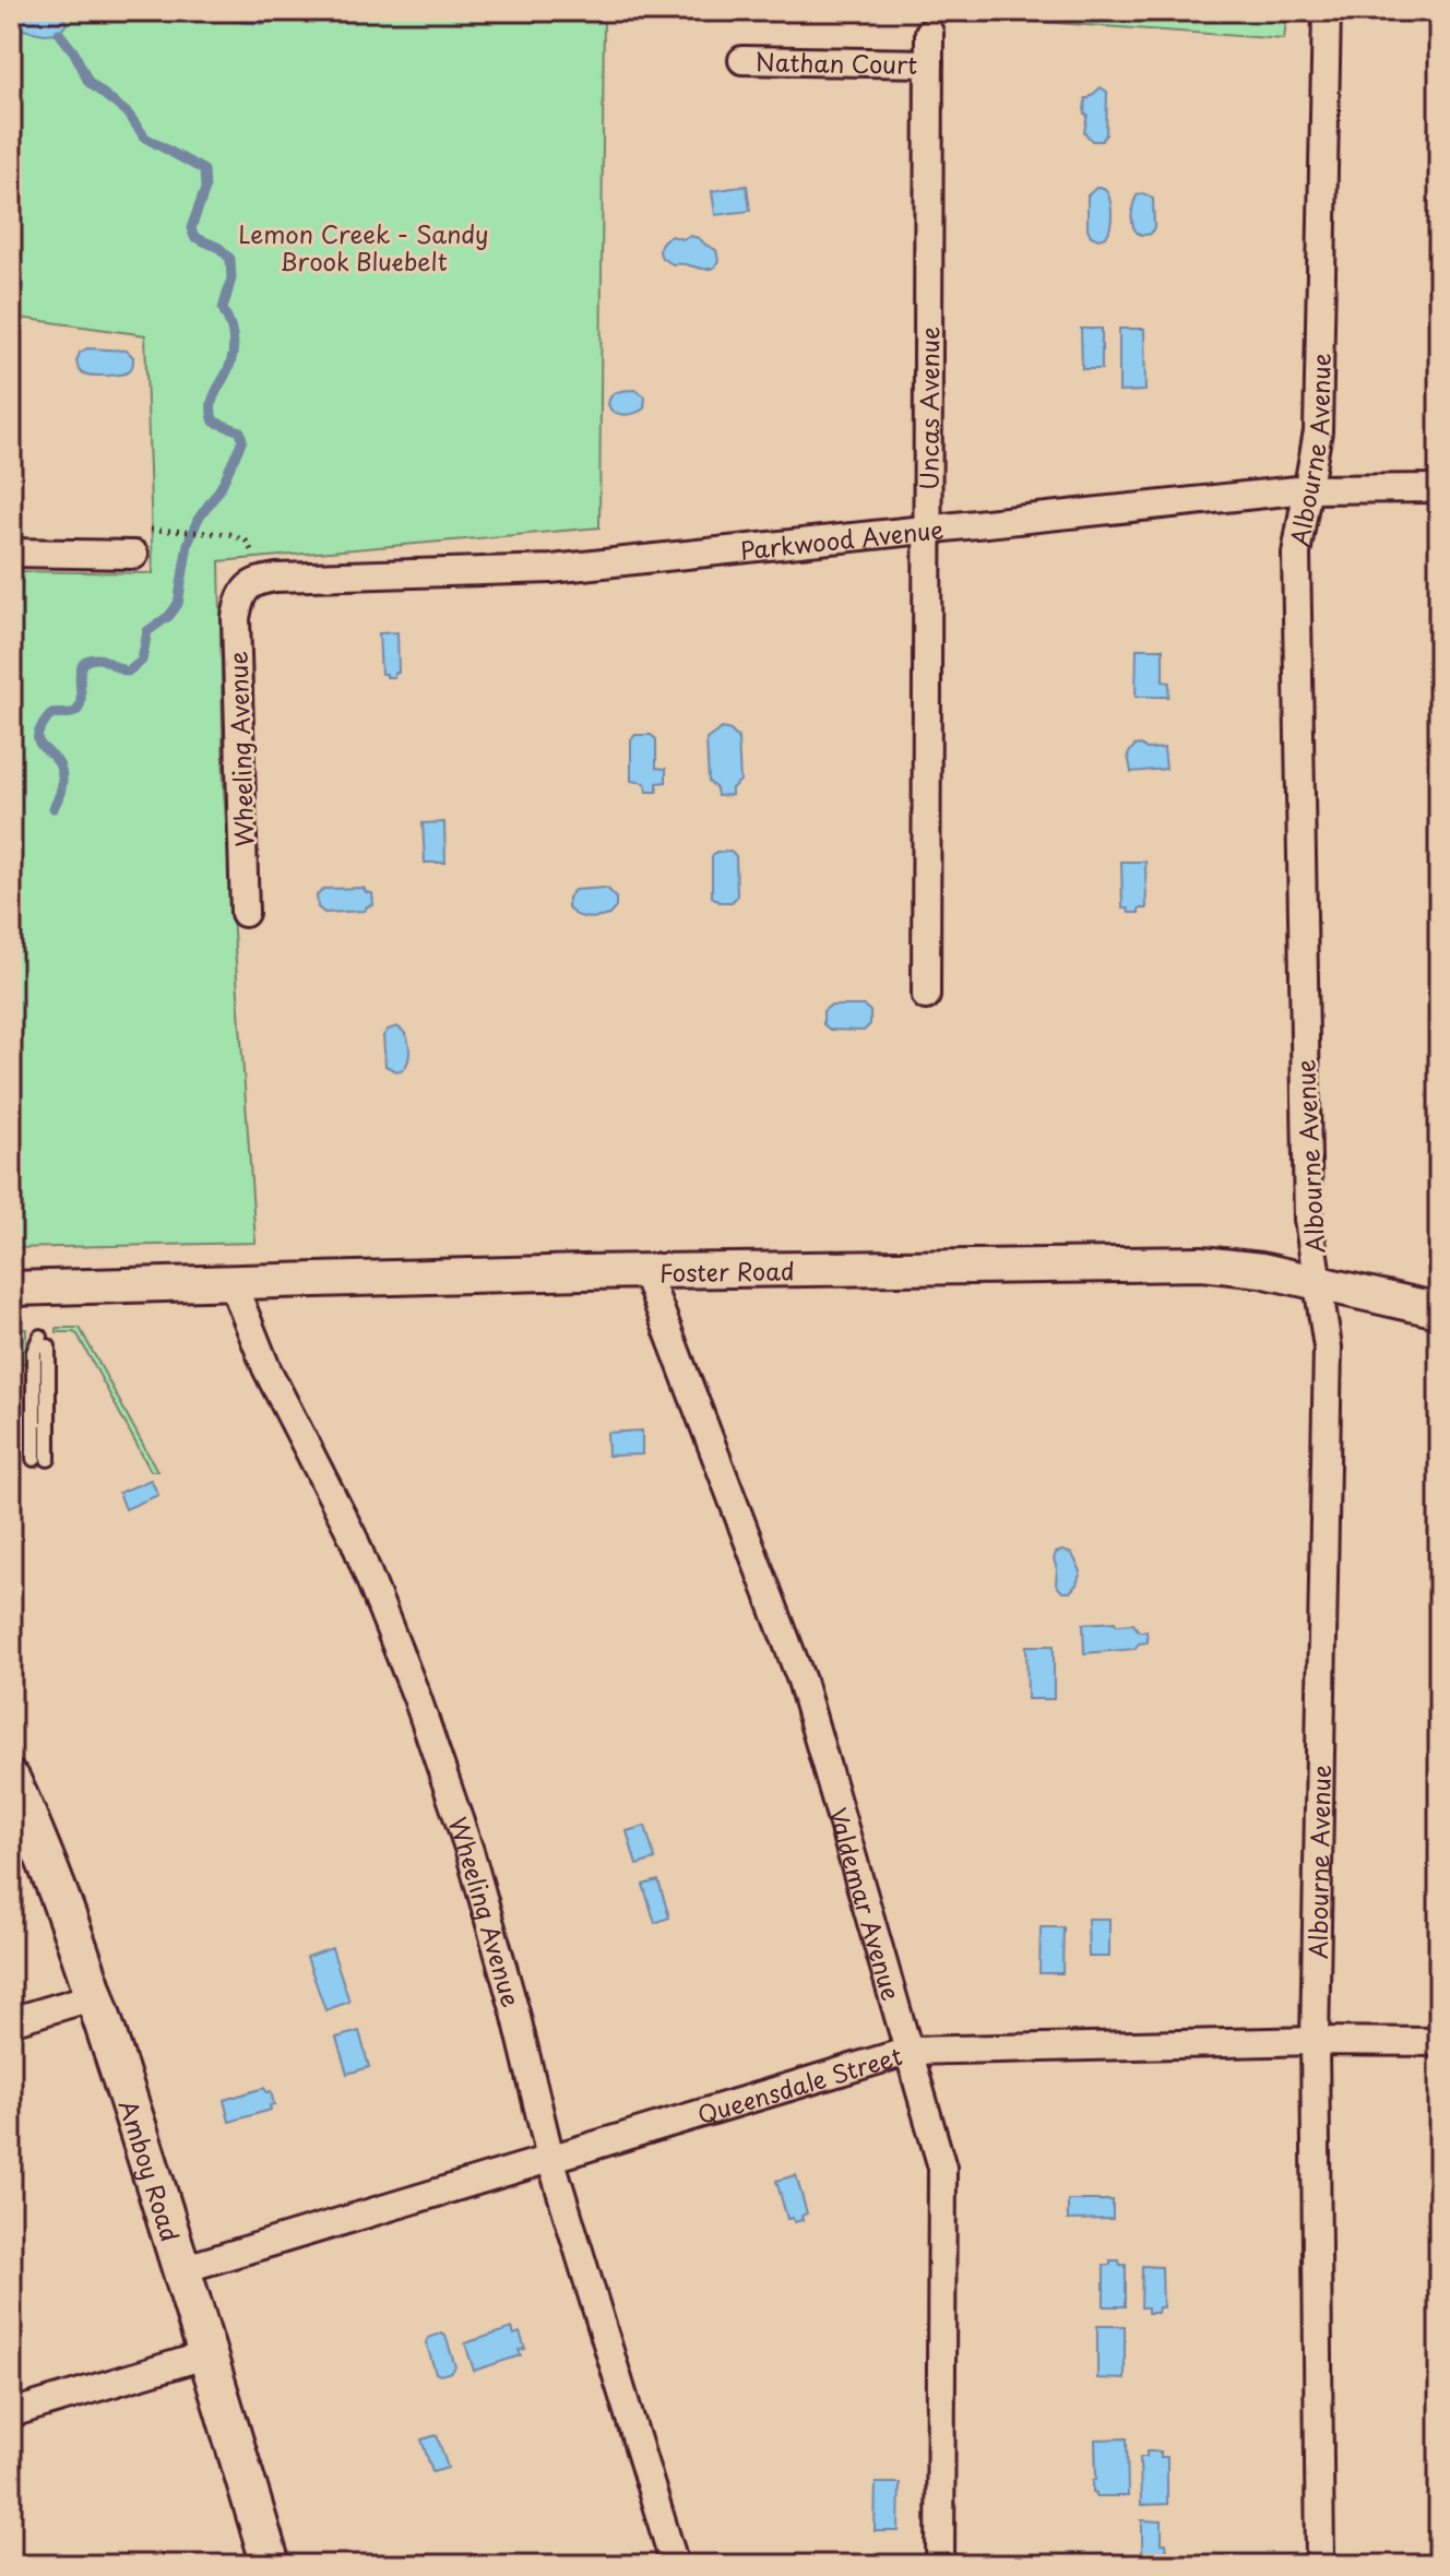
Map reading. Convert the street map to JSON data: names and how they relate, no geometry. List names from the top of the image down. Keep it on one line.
{"streets":{"main road":["Amboy Road"],"street":["Nathan Court","Uncas Avenue","Albourne Avenue","Parkwood Avenue","Wheeling Avenue","Foster Road","Valdemar Avenue","Queensdale Street"]},"crossings":[["Nathan Court","Uncas Avenue"],["Uncas Avenue","Parkwood Avenue"],["Albourne Avenue","Parkwood Avenue"],["Albourne Avenue","Foster Road"],["Albourne Avenue","Queensdale Street"],["Parkwood Avenue","Wheeling Avenue"],["Wheeling Avenue","Foster Road"],["Wheeling Avenue","Queensdale Street"],["Foster Road","Valdemar Avenue"],["Valdemar Avenue","Queensdale Street"],["Queensdale Street","Amboy Road"]],"parks":["Lemon Creek - Sandy Brook Bluebelt"]}
